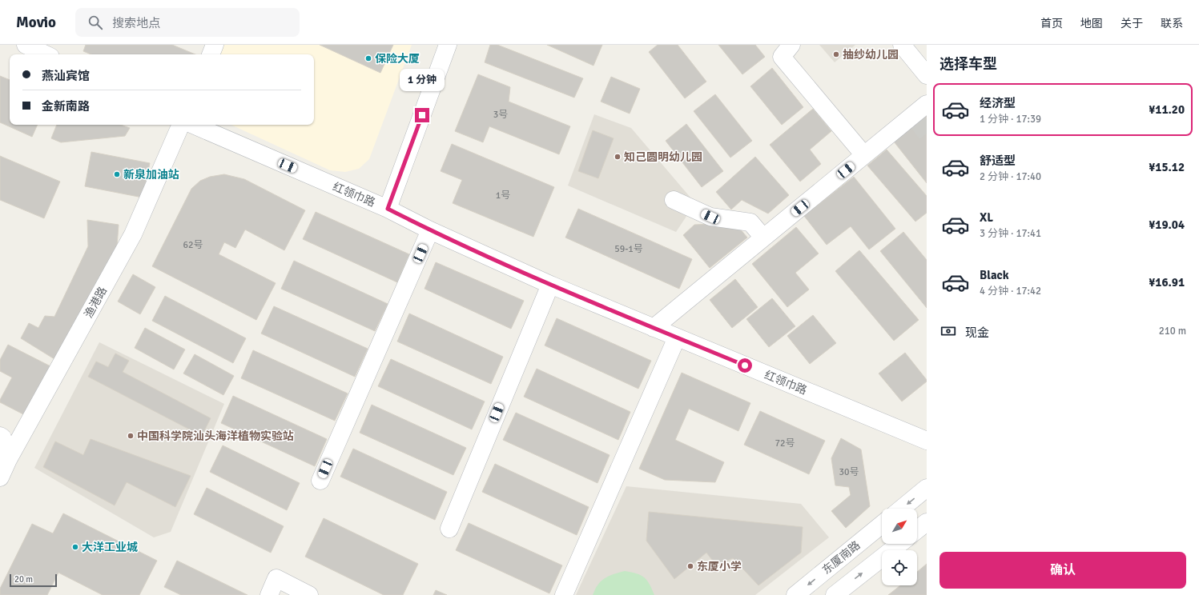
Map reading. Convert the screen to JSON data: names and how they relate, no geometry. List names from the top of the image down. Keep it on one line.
{"streets":{"street":["红领巾路","渔港路","东厦南路"]},"places":["抽纱幼儿园","保险大厦","知己圆明幼儿园","新泉加油站","中国科学院汕头海洋植物实验站","大洋工业城","东厦小学"],"house_numbers":["3号","1号","62号","59-1号","72号","30号"],"scale_bar":"20 m","north":"top right","page":{"header":"Movio","search":"搜索地点","nav":["首页","地图","关于","联系"],"heading":"选择车型","banner":["燕汕宾馆","金新南路"],"bubble":"1 分钟","list":[{"name":"经济型","note":"1 分钟 · 17:39","value":"¥11.20"},{"name":"舒适型","note":"2 分钟 · 17:40","value":"¥15.12"},{"name":"XL","note":"3 分钟 · 17:41","value":"¥19.04"},{"name":"Black","note":"4 分钟 · 17:42","value":"¥16.91"}],"pay":["现金","210 m"],"buttons":"确认","scale":"20 m"}}
